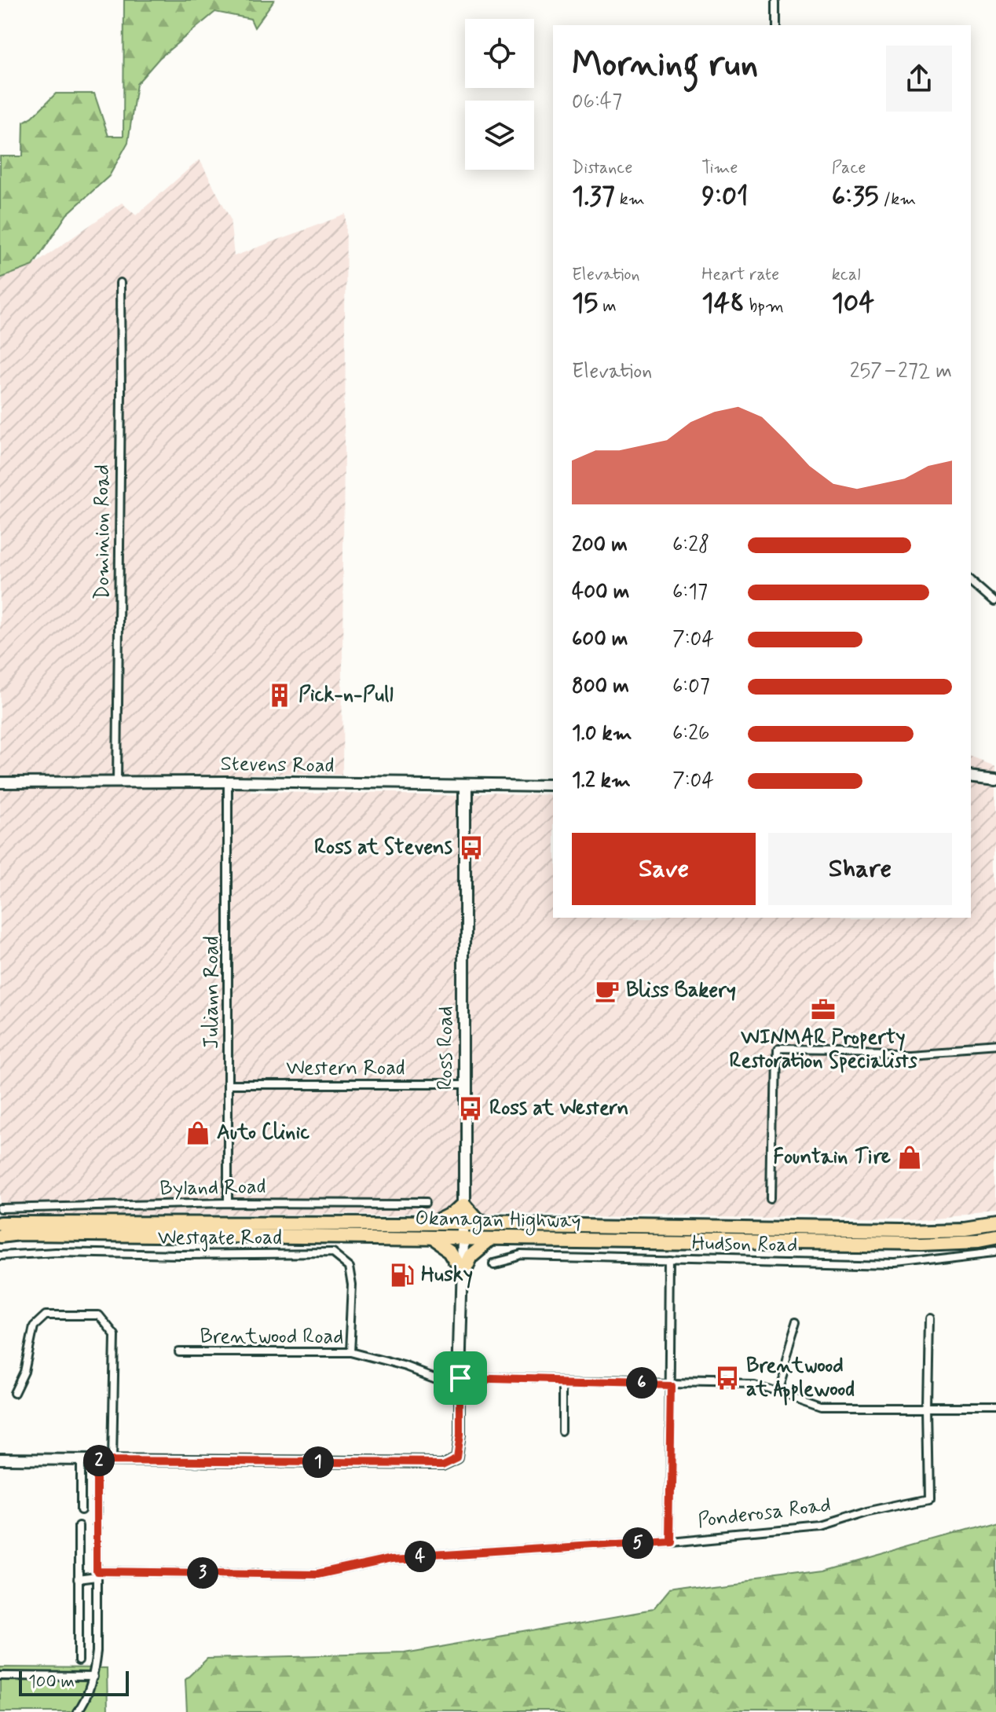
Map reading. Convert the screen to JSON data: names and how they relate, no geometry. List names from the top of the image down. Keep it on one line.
{"streets":{"highway":["Okanagan Highway"],"street":["Dominion Road","Stevens Road","Juliann Road","Ross Road","Western Road","Byland Road","Westgate Road","Hudson Road","Brentwood Road","Ponderosa Road"]},"crossings":[["Dominion Road","Stevens Road"],["Stevens Road","Juliann Road"],["Stevens Road","Ross Road"],["Juliann Road","Western Road"],["Juliann Road","Byland Road"],["Ross Road","Western Road"],["Ross Road","Okanagan Highway"],["Ross Road","Brentwood Road"],["Westgate Road","Brentwood Road"],["Brentwood Road","Ponderosa Road"]],"places":{"building":["Pick-n-Pull"],"bus stop":["Ross at Stevens","Ross at Western","Brentwood at Applewood"],"cafe":["Bliss Bakery"],"office":["WINMAR Property Restoration Specialists"],"shop":["Auto Clinic","Fountain Tire"],"fuel station":["Husky"]},"scale_bar":"100 m","page":{"heading":["Morning run","06:47"],"stats":[["Distance","1.37 km"],["Time","9:01"],["Pace","6:35 /km"],["Elevation","15 m"],["Heart rate","148 bpm"],["kcal","104"]],"chart":["Elevation","257–272 m"],"list":[{"name":"200 m","note":"6:28"},{"name":"400 m","note":"6:17"},{"name":"600 m","note":"7:04"},{"name":"800 m","note":"6:07"},{"name":"1.0 km","note":"6:26"},{"name":"1.2 km","note":"7:04"}],"buttons":["Save","Share"],"pins":["6","2","1","5","4","3"],"scale":"100 m"}}
